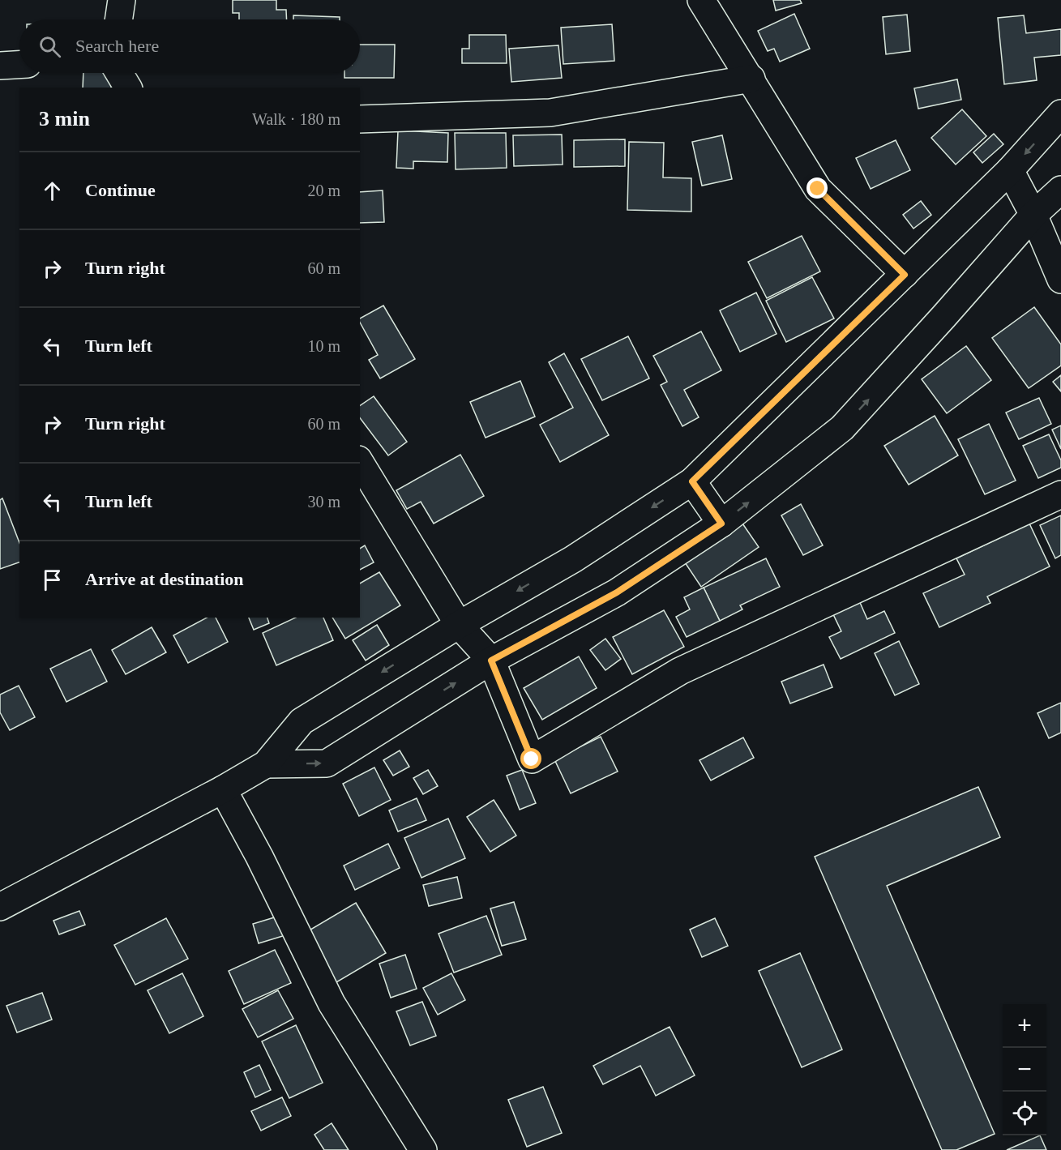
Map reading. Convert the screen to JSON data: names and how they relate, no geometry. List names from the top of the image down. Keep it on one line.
{"page":{"search":"Search here","heading":["3 min","Walk · 180 m"],"list":[["Continue","20 m"],["Turn right","60 m"],["Turn left","10 m"],["Turn right","60 m"],["Turn left","30 m"],"Arrive at destination"],"map_buttons":["+","−"]}}
